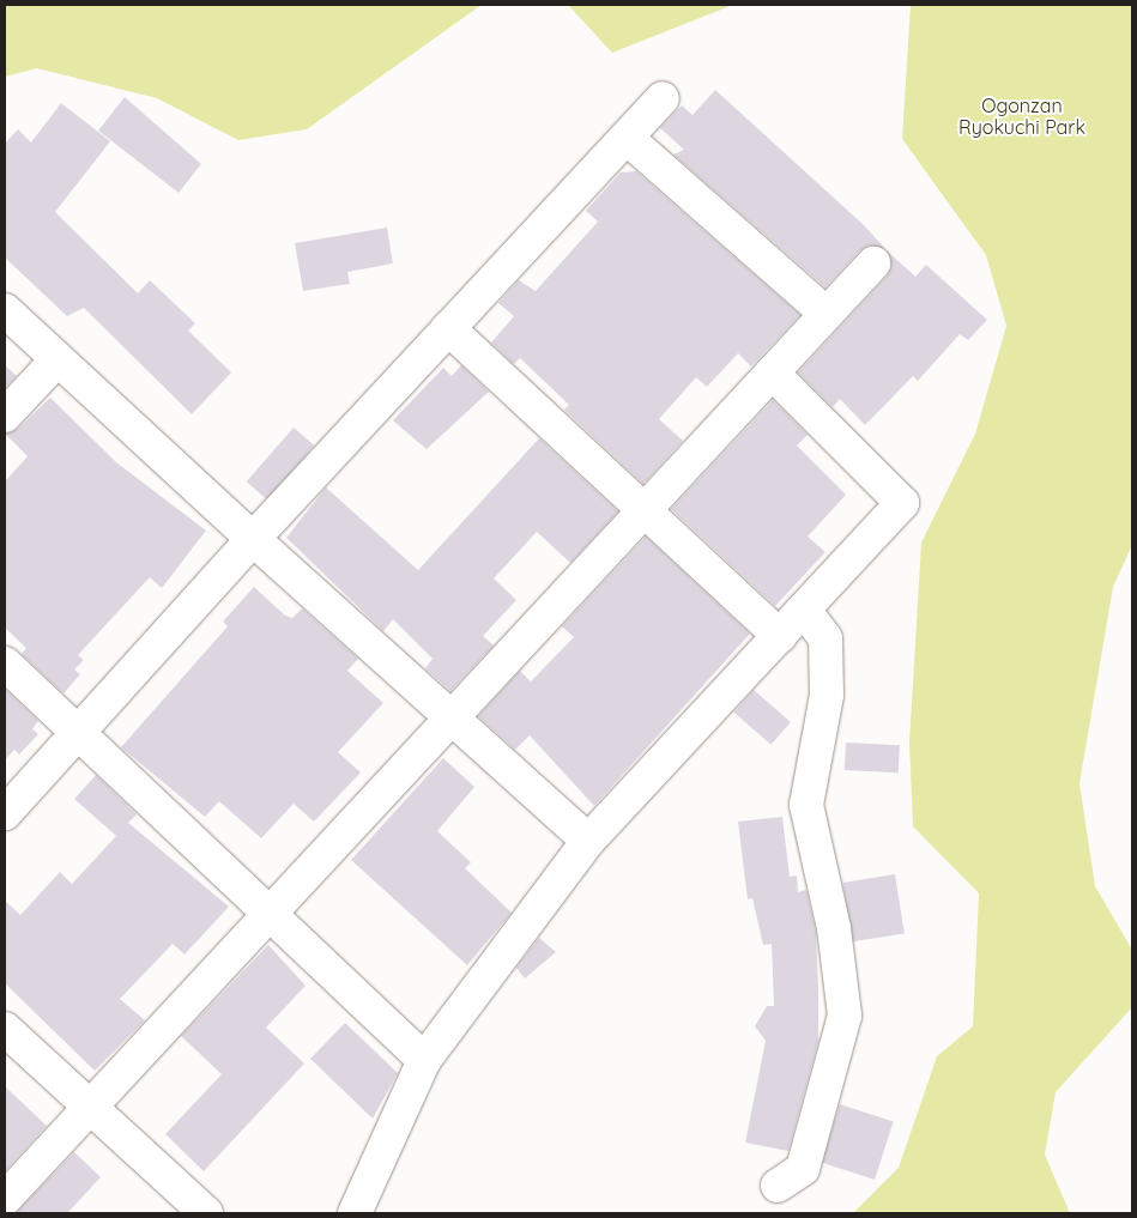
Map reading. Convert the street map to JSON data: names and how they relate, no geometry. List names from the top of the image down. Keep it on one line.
{"parks":["Ogonzan Ryokuchi Park"]}
